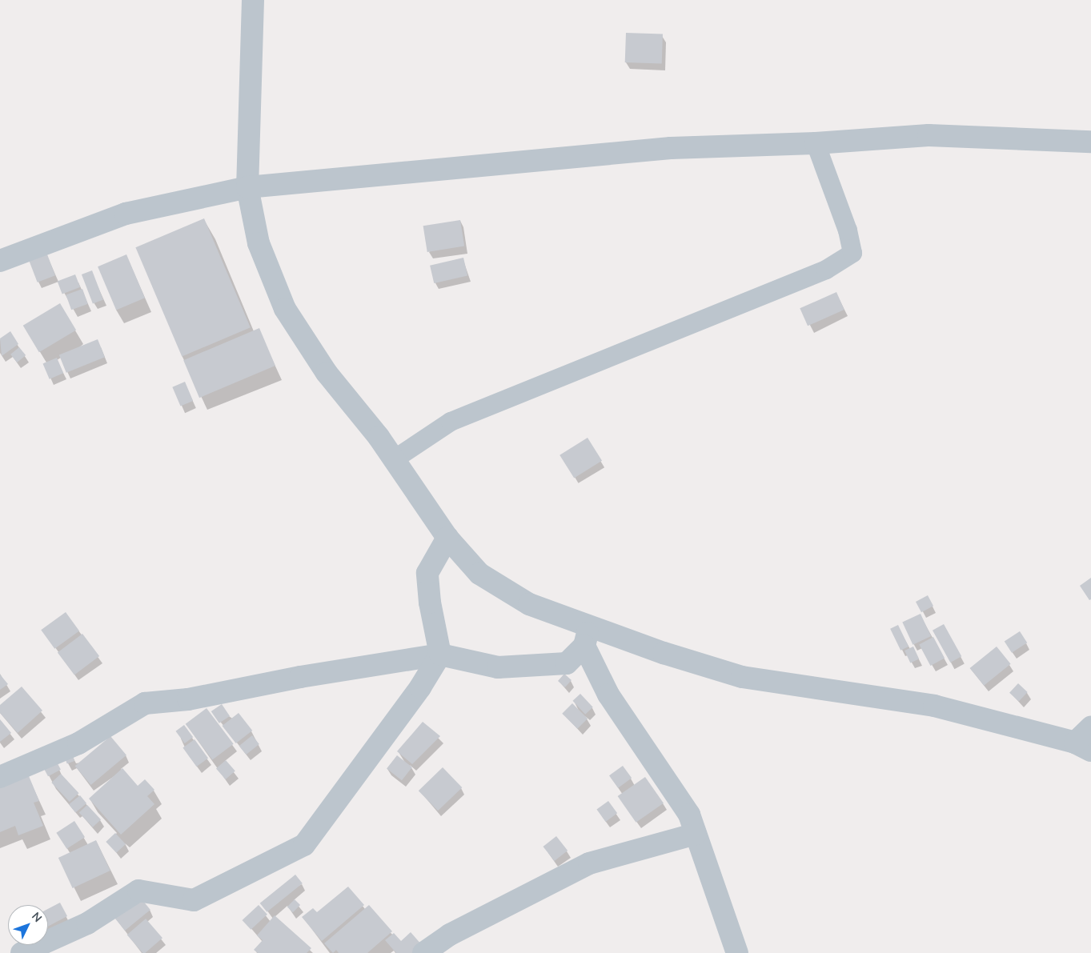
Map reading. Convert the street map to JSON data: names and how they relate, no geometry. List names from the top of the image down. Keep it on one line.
{"north":"top right"}
